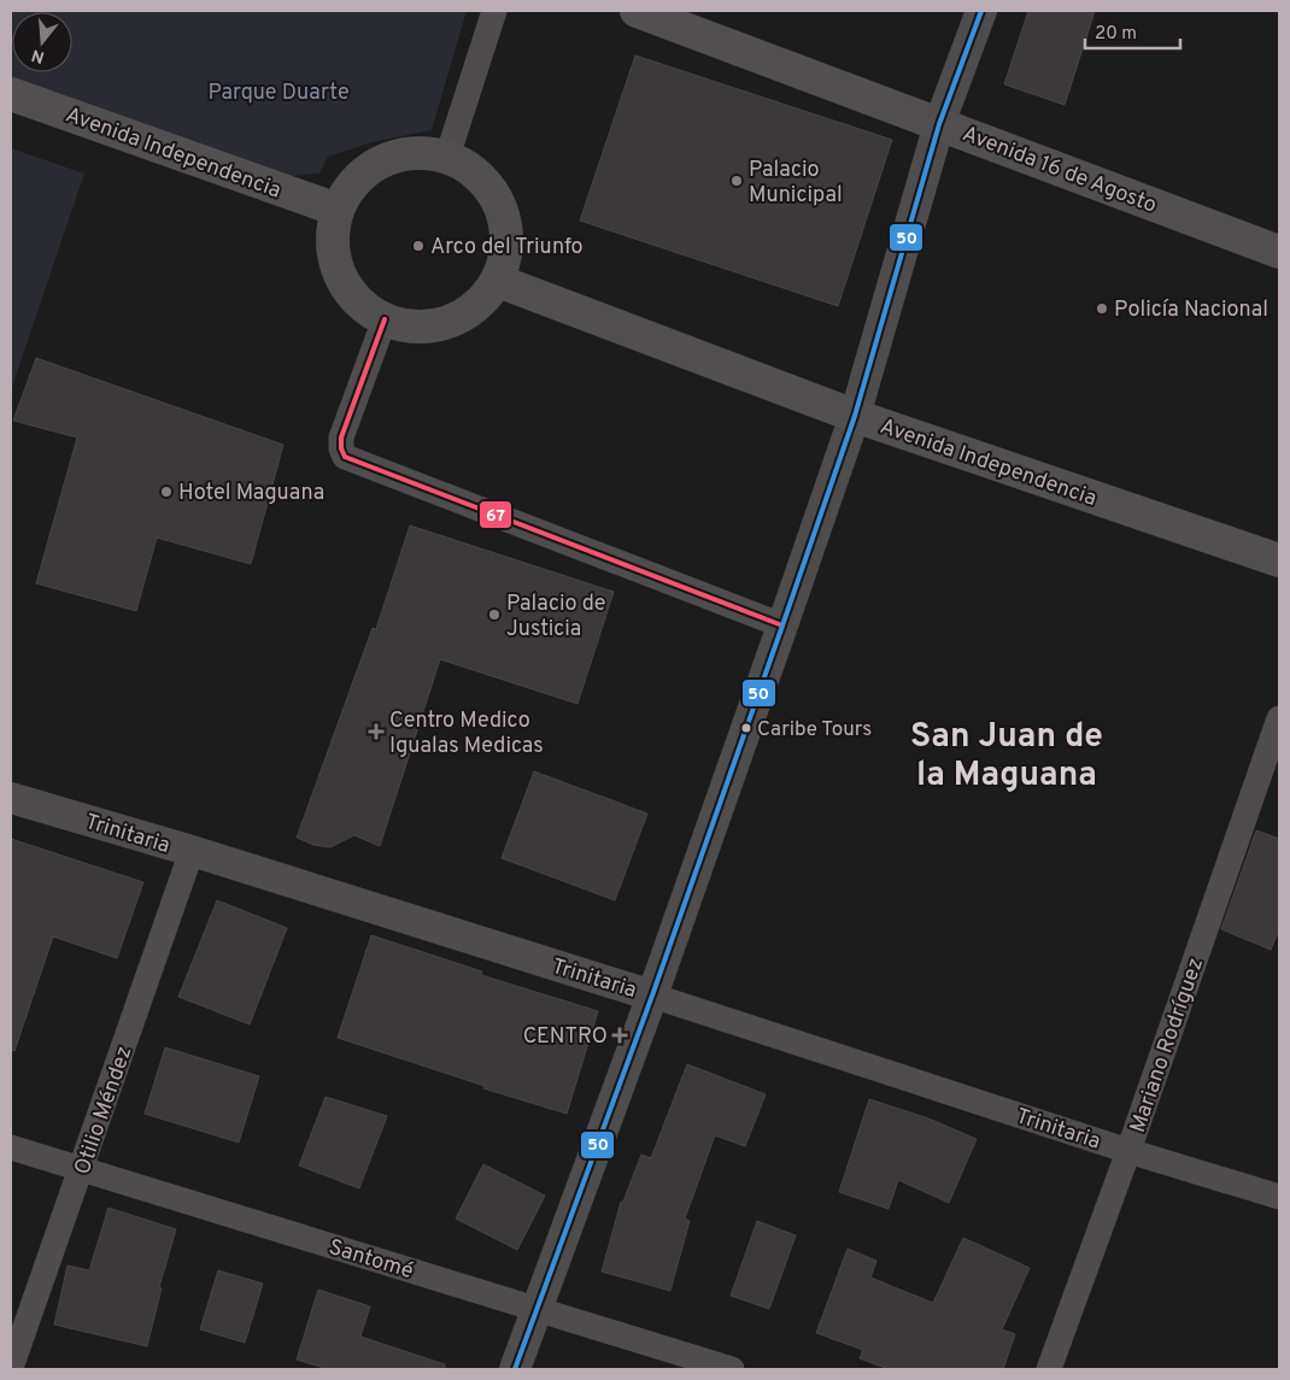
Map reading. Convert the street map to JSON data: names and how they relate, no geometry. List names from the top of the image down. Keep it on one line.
{"streets":{"main road":["Avenida Independencia","Avenida 16 de Agosto"],"street":["Trinitaria","Mariano Rodríguez","Otilio Méndez","Santomé"]},"crossings":[["Trinitaria","Mariano Rodríguez"],["Trinitaria","Otilio Méndez"],["Otilio Méndez","Santomé"]],"districts":["San Juan de la Maguana"],"parks":["Parque Duarte"],"places":{"other":["Palacio Municipal","Arco del Triunfo","Policía Nacional","Hotel Maguana","Palacio de Justicia","Caribe Tours"],"health":["Centro Medico Igualas Medicas","CENTRO"]},"lines":["transit line 50","transit line 67"],"scale_bar":"20 m","north":"bottom"}
